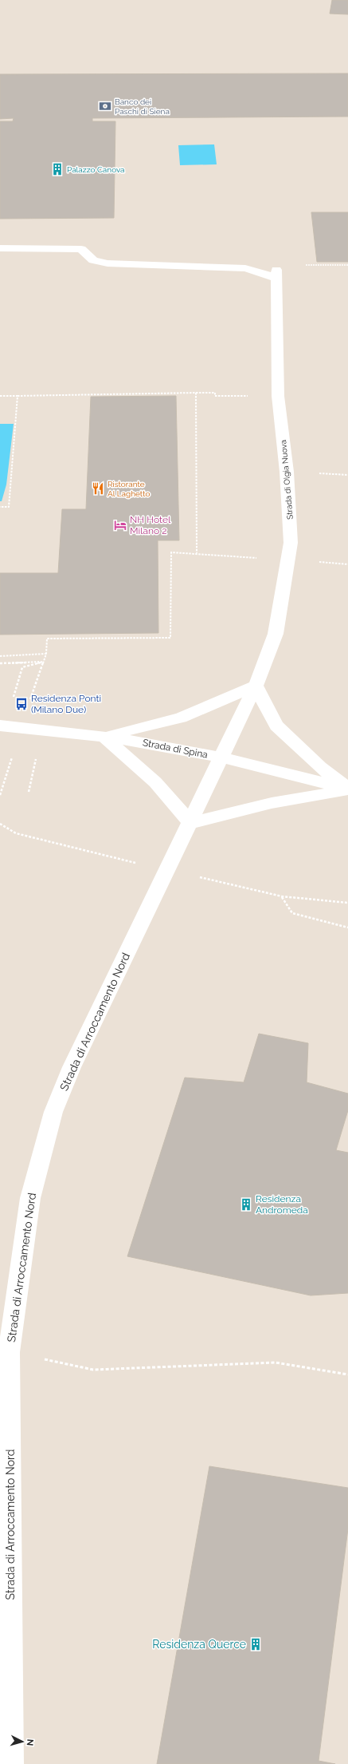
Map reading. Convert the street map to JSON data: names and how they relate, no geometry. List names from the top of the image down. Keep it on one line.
{"streets":{"street":["Strada di Olgia Nuova","Strada di Spina","Strada di Arroccamento Nord"]},"crossings":[["Strada di Olgia Nuova","Strada di Spina"],["Strada di Olgia Nuova","Strada di Arroccamento Nord"],["Strada di Spina","Strada di Arroccamento Nord"]],"places":{"bank":["Banco dei Paschi di Siena"],"building":["Palazzo Canova","Residenza Andromeda","Residenza Querce"],"restaurant":["Ristorante Al Laghetto"],"hotel":["NH Hotel Milano 2"],"bus stop":["Residenza Ponti (Milano Due)"]},"north":"right"}
